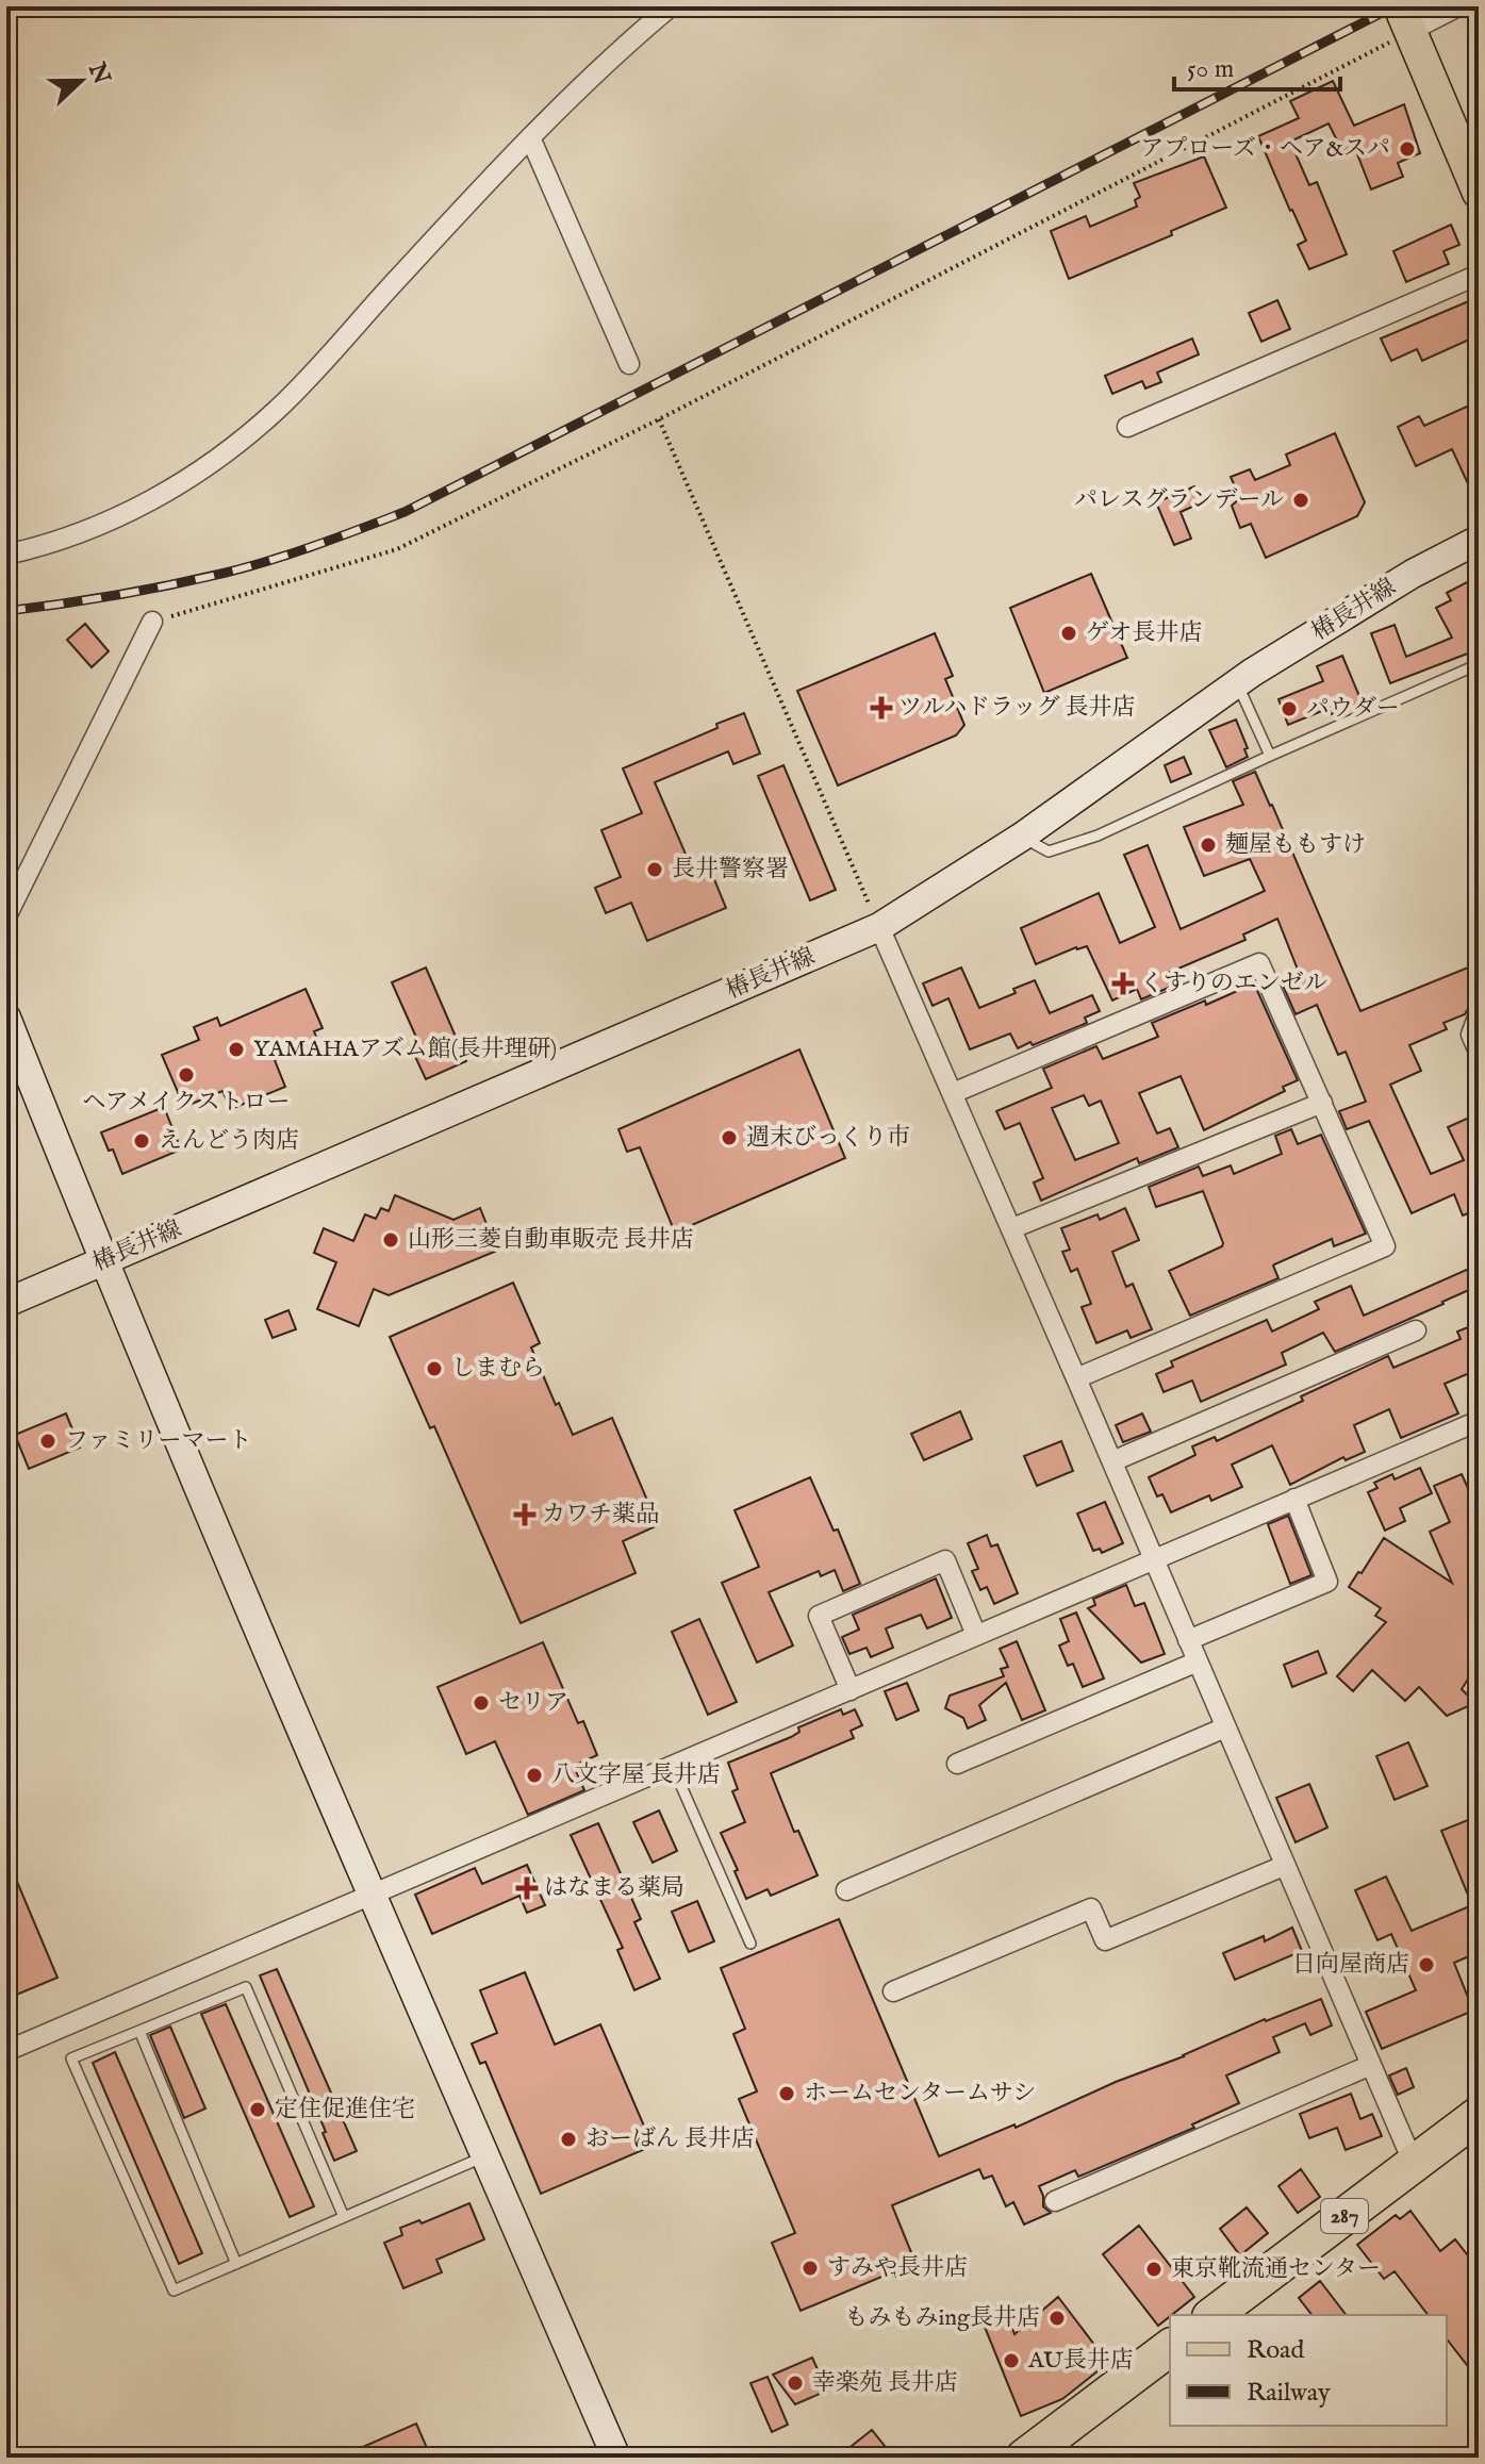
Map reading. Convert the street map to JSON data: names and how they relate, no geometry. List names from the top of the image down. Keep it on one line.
{"streets":{"highway":["287"],"main road":["椿長井線"]},"places":{"other":["アプローズ・ヘア&スパ","パレスグランデール","ゲオ長井店","パウダー","麺屋ももすけ","長井警察署","YAMAHAアズム館(長井理研)","ヘアメイクストロー","週末びっくり市","えんどう肉店","山形三菱自動車販売 長井店","しまむら","ファミリーマート","セリア","八文字屋 長井店","日向屋商店","ホームセンタームサシ","定住促進住宅","おーばん 長井店","すみや長井店","東京靴流通センター","もみもみing長井店","AU長井店","幸楽苑 長井店"],"health":["ツルハドラッグ 長井店","くすりのエンゼル","カワチ薬品","はなまる薬局"]},"legend":["Road","Railway"],"scale_bar":"50 m","north":"right"}
